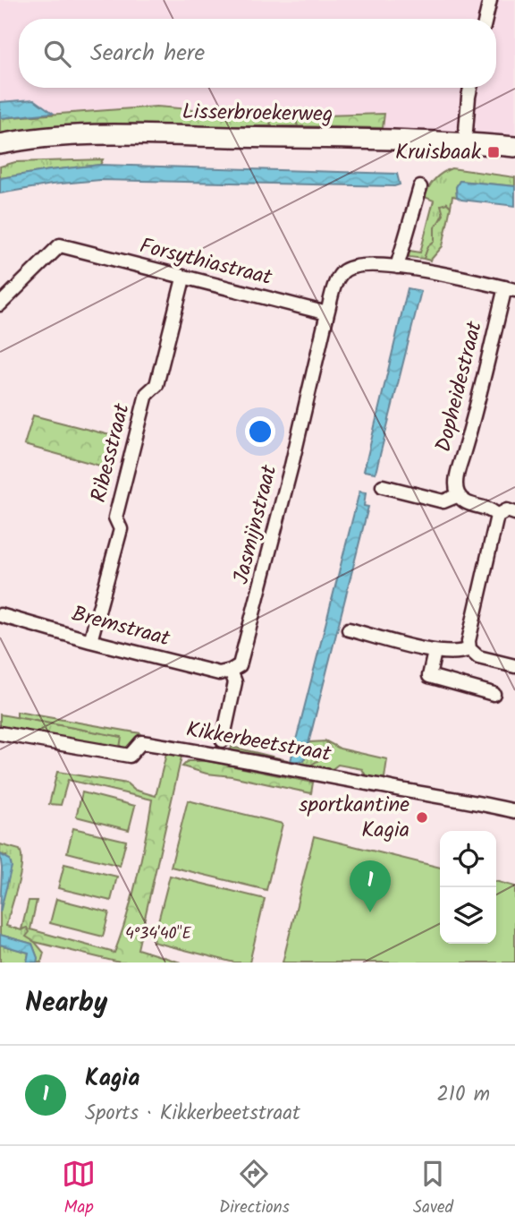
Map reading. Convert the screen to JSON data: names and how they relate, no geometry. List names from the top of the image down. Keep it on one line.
{"streets":{"main road":["Lisserbroekerweg"],"street":["Forsythiastraat","Dopheidestraat","Ribesstraat","Jasmijnstraat","Bremstraat","Kikkerbeetstraat"]},"crossings":[["Forsythiastraat","Ribesstraat"],["Forsythiastraat","Jasmijnstraat"],["Ribesstraat","Bremstraat"],["Jasmijnstraat","Bremstraat"]],"places":{"transit":["Kruisbaak"],"other":["sportkantine Kagia"]},"page":{"search":"Search here","pins":"1","heading":"Nearby","list":[{"mark":"1","name":"Kagia","note":"Sports · Kikkerbeetstraat","value":"210 m"}],"nav":["Map","Directions","Saved"]},"coordinates":["4°34'40\"E"]}
